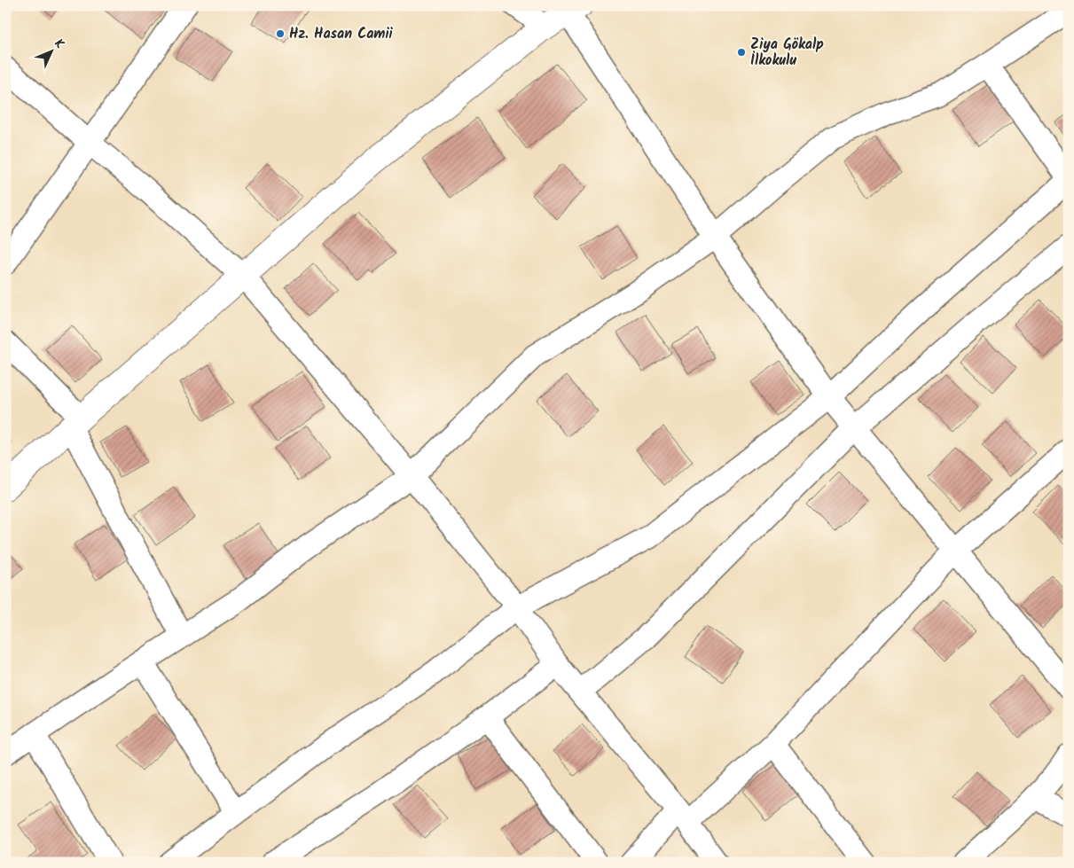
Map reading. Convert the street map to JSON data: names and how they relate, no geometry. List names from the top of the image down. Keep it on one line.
{"places":["Hz. Hasan Camii","Ziya Gökalp İlkokulu"],"north":"top right"}
